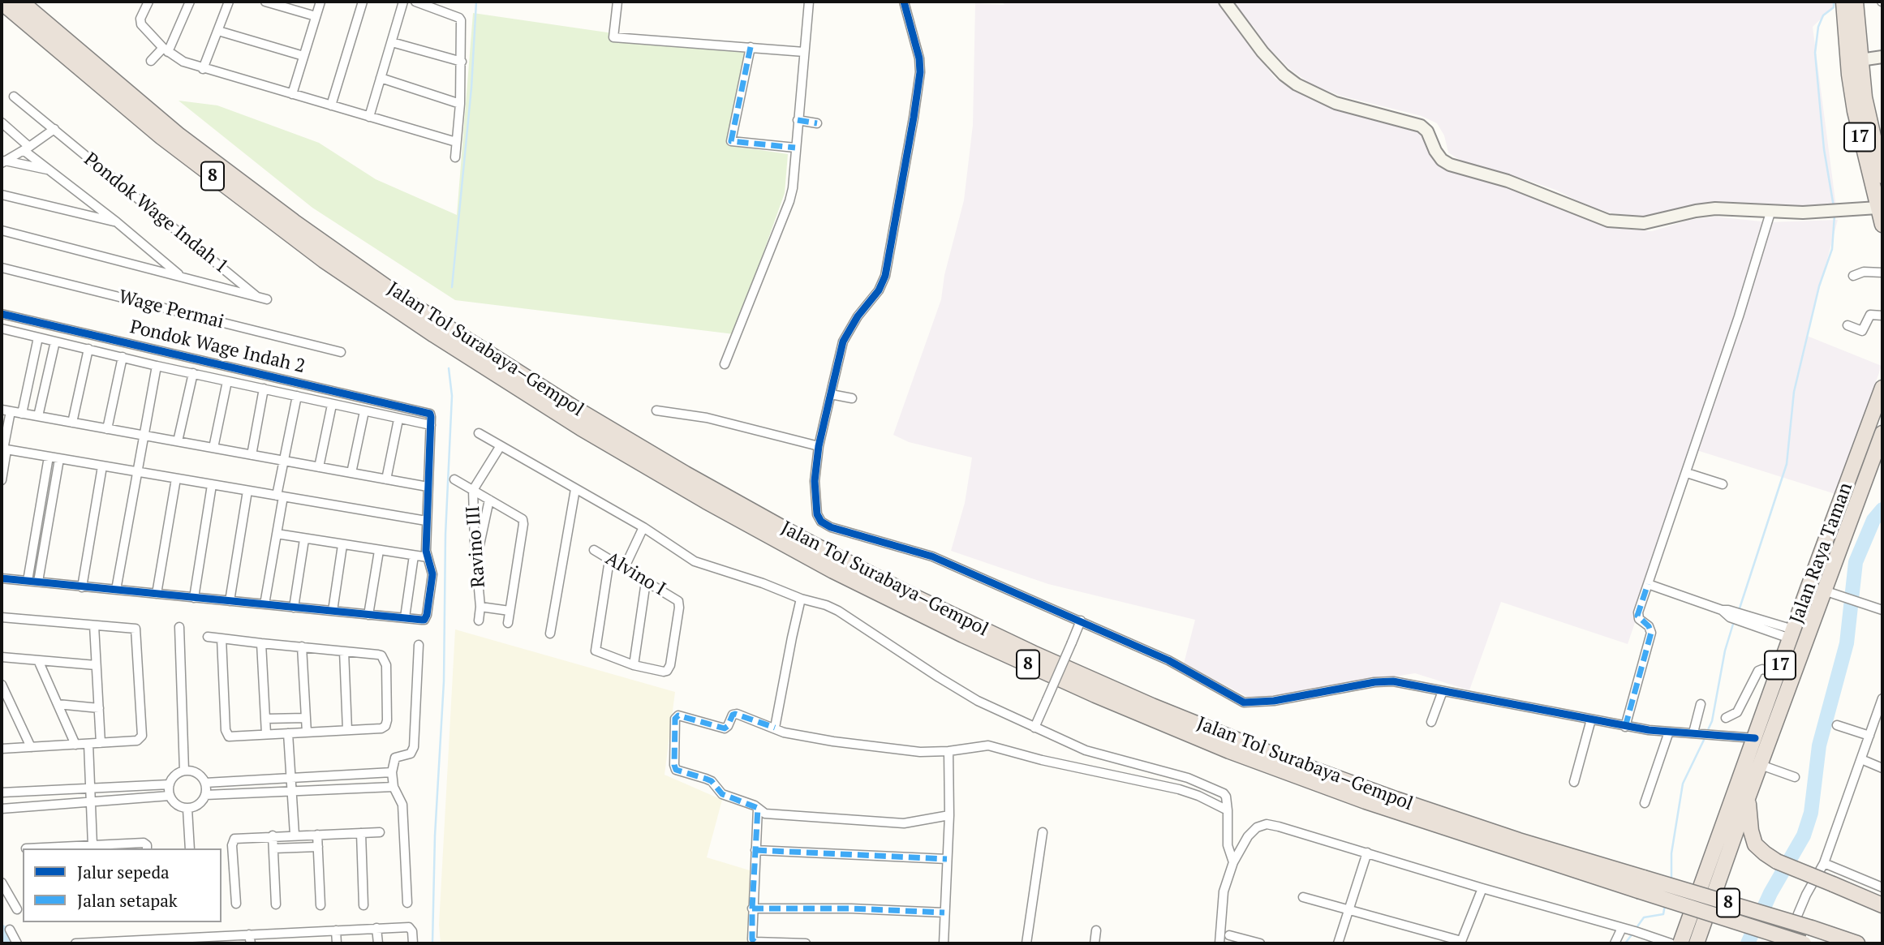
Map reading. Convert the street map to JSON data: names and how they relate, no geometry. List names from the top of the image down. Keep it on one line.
{"streets":{"highway":["17","8","Jalan Tol Surabaya–Gempol","Jalan Raya Taman"],"street":["Pondok Wage Indah 1","Wage Permai","Pondok Wage Indah 2","Ravino III","Alvino I"]},"legend":["Jalur sepeda","Jalan setapak"]}
